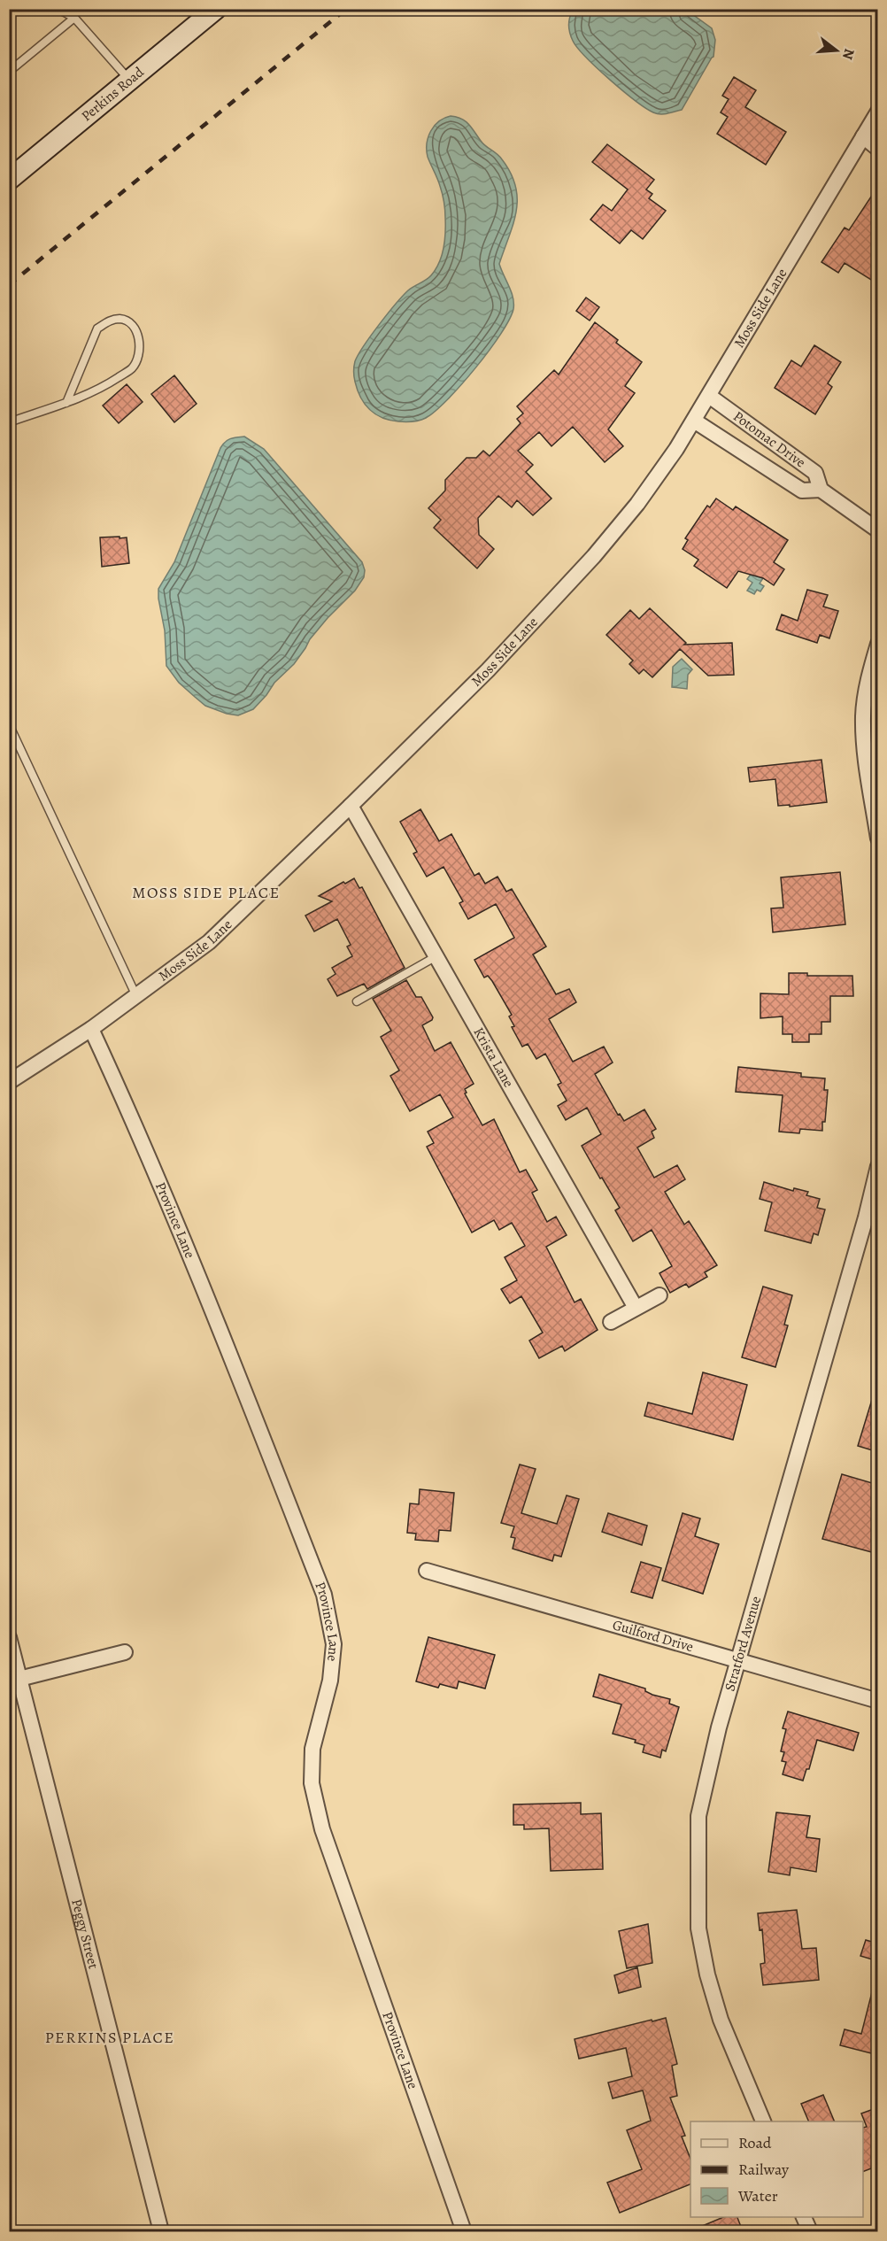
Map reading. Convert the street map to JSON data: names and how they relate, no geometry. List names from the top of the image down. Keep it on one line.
{"streets":{"main road":["Perkins Road"],"street":["Moss Side Lane","Potomac Drive","Krista Lane","Province Lane","Guilford Drive","Stratford Avenue","Peggy Street"]},"crossings":[["Moss Side Lane","Potomac Drive"],["Moss Side Lane","Krista Lane"],["Moss Side Lane","Province Lane"],["Guilford Drive","Stratford Avenue"]],"districts":["MOSS SIDE PLACE","PERKINS PLACE"],"legend":["Road","Railway","Water"],"north":"right"}
